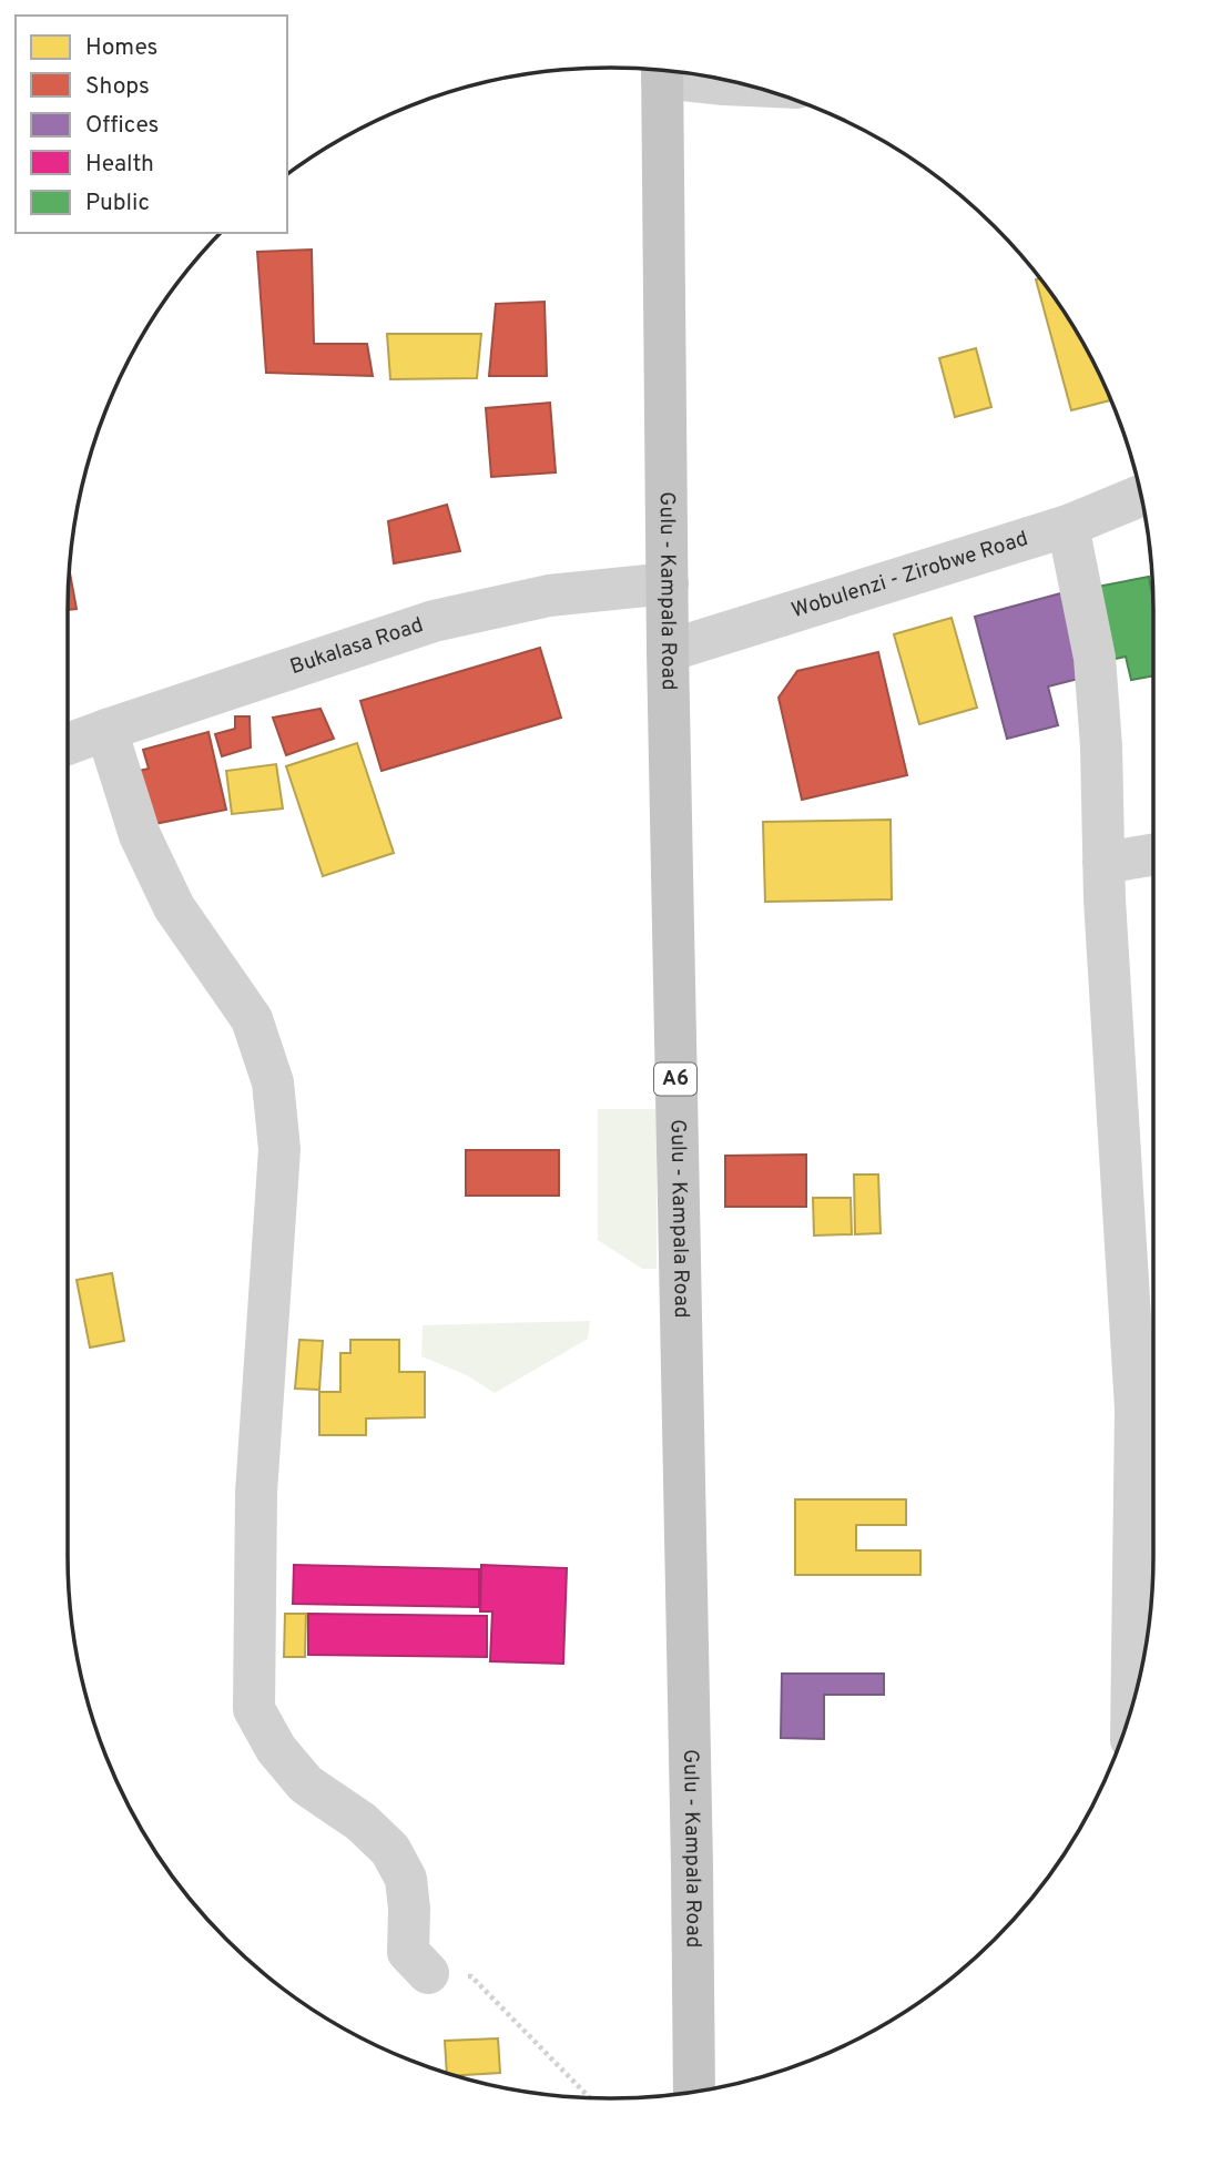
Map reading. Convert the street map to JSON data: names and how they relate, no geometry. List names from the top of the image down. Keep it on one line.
{"streets":{"main road":["Gulu - Kampala Road","A6"],"street":["Wobulenzi - Zirobwe Road","Bukalasa Road"]},"crossings":[["Wobulenzi - Zirobwe Road","Gulu - Kampala Road"],["Gulu - Kampala Road","Bukalasa Road"]],"legend":["Homes","Shops","Offices","Health","Public"]}
